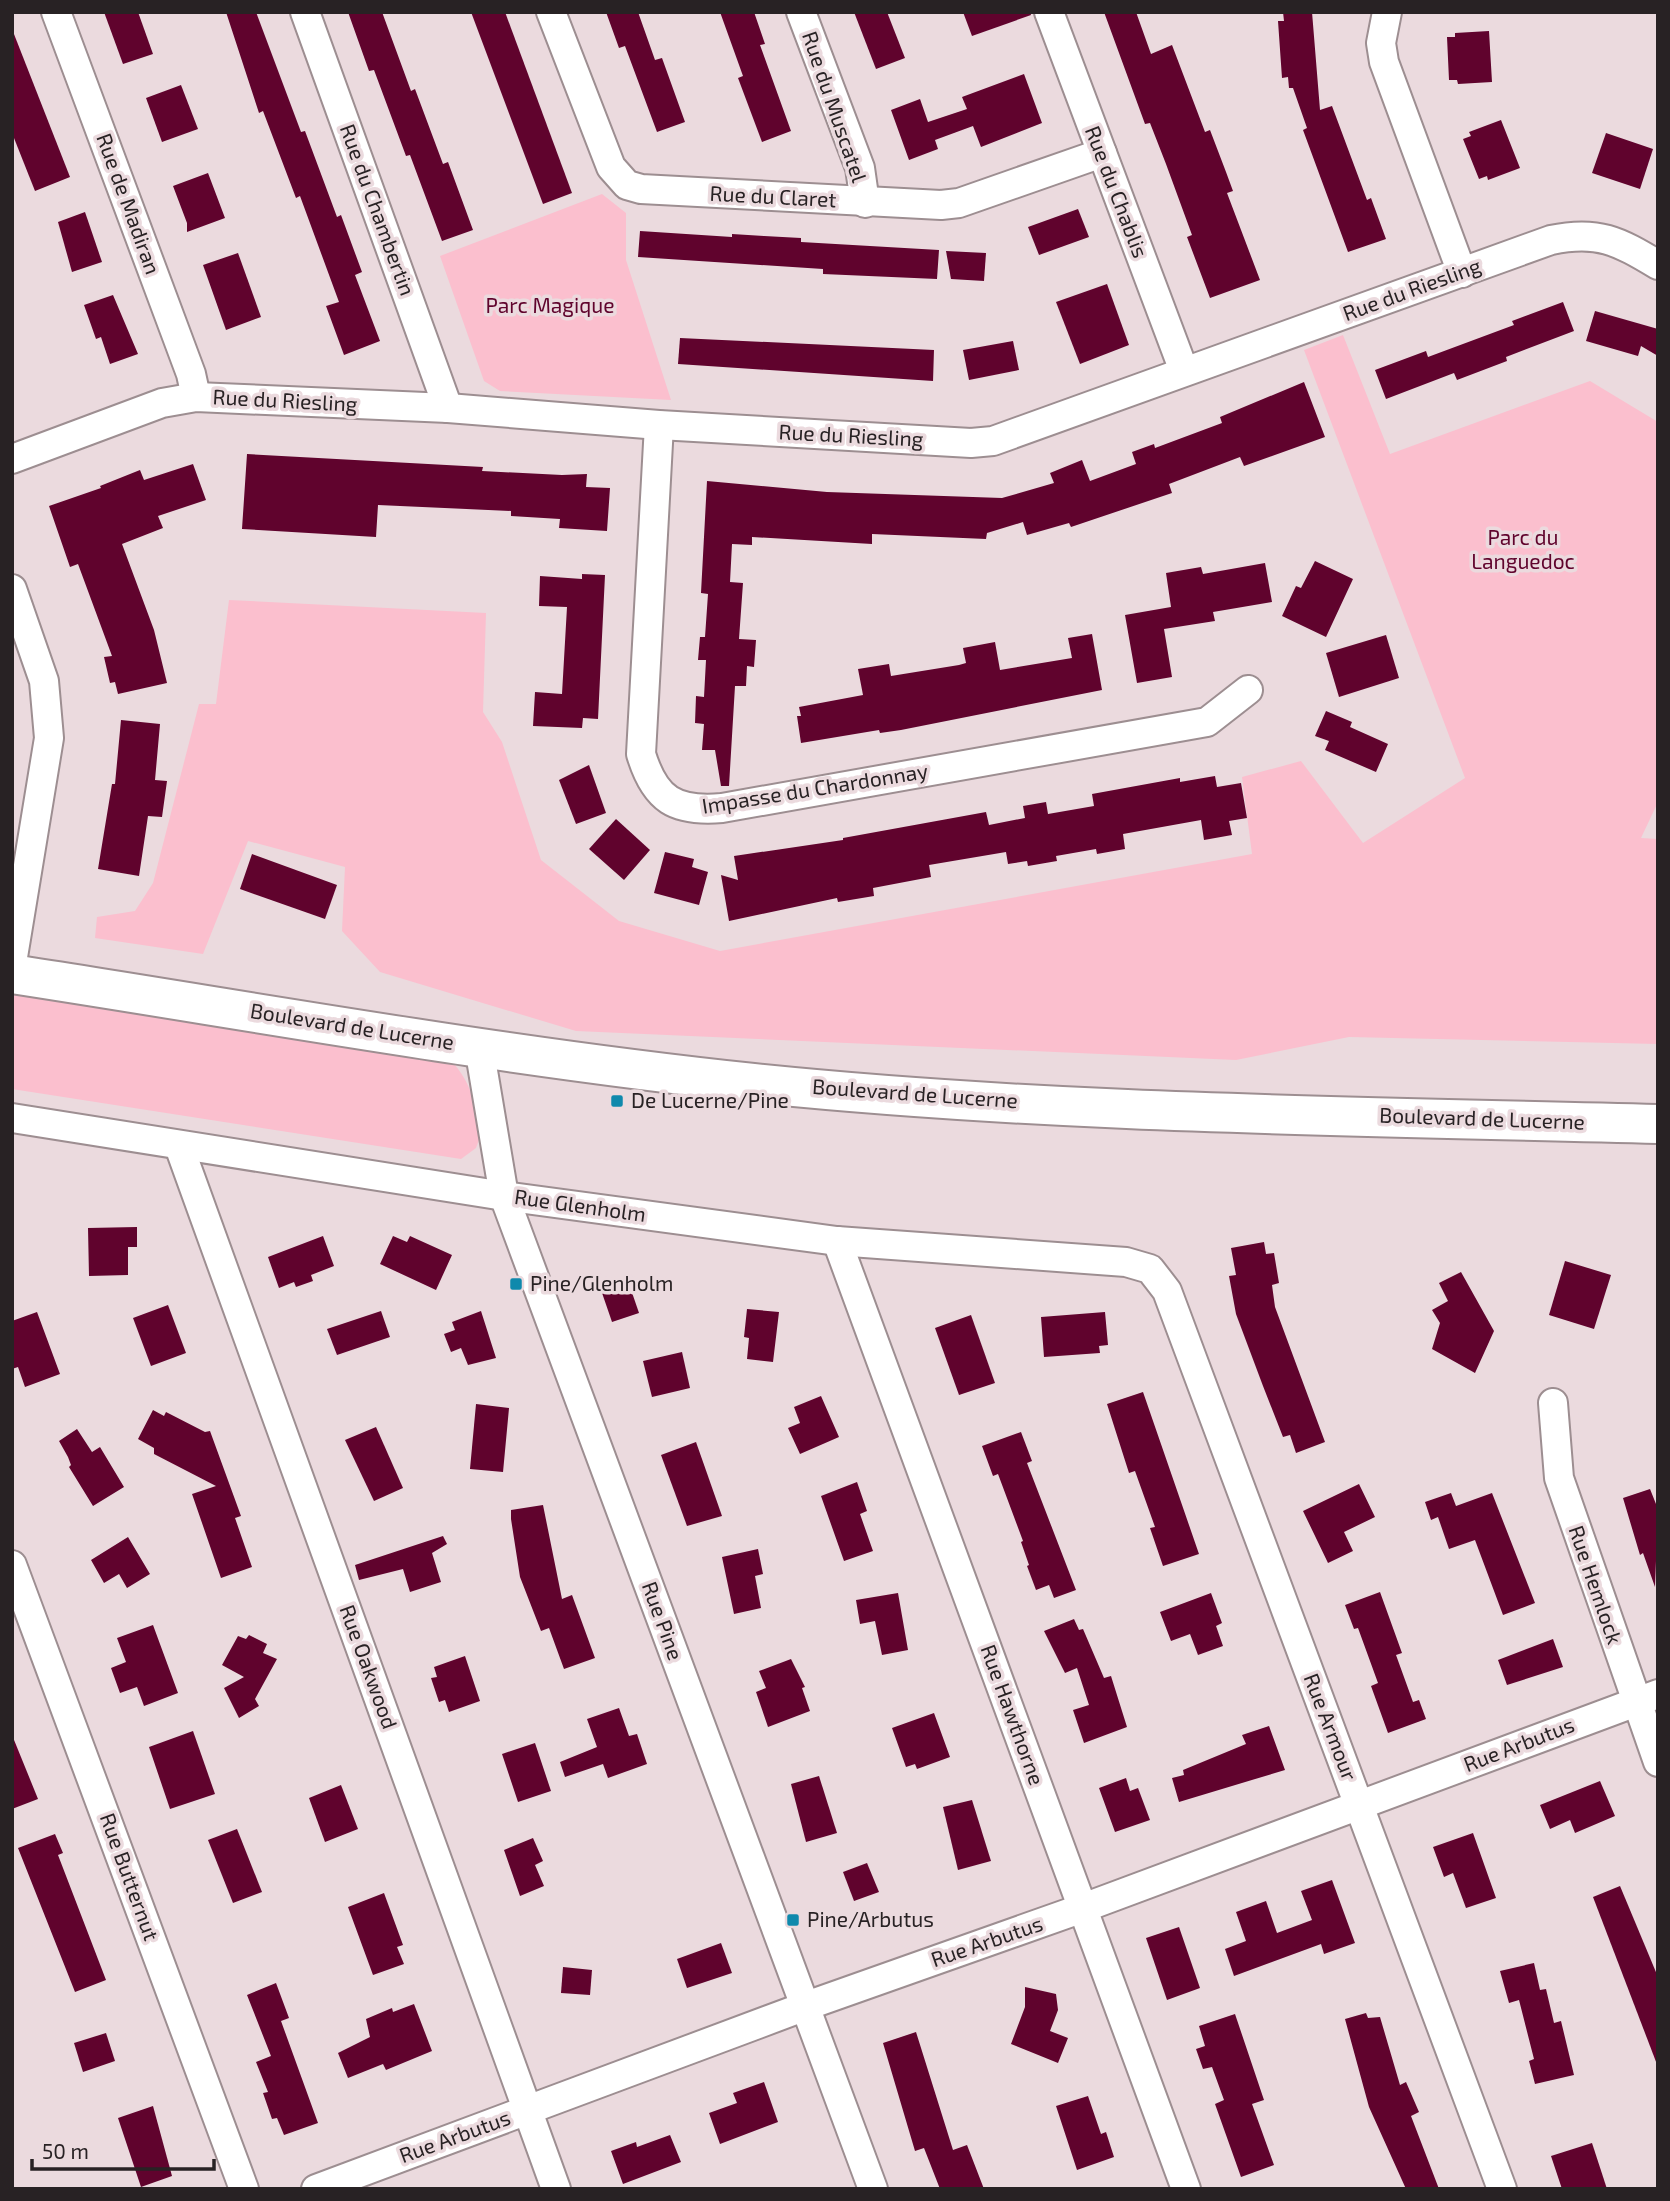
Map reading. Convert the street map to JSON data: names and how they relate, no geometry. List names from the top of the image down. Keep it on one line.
{"streets":{"main road":["Boulevard de Lucerne"],"street":["Rue du Muscatel","Rue du Chablis","Rue du Claret","Rue de Madiran","Rue du Chambertin","Rue du Riesling","Impasse du Chardonnay","Rue Glenholm","Rue Hemlock","Rue Pine","Rue Oakwood","Rue Hawthorne","Rue Armour","Rue Arbutus","Rue Butternut"]},"crossings":[["Rue du Muscatel","Rue du Claret"],["Rue du Chablis","Rue du Claret"],["Rue du Chablis","Rue du Riesling"],["Rue de Madiran","Rue du Riesling"],["Rue du Chambertin","Rue du Riesling"],["Rue du Riesling","Impasse du Chardonnay"],["Boulevard de Lucerne","Rue Pine"],["Rue Glenholm","Rue Pine"],["Rue Glenholm","Rue Oakwood"],["Rue Glenholm","Rue Hawthorne"],["Rue Glenholm","Rue Armour"],["Rue Hemlock","Rue Arbutus"],["Rue Pine","Rue Arbutus"],["Rue Oakwood","Rue Arbutus"],["Rue Hawthorne","Rue Arbutus"],["Rue Armour","Rue Arbutus"]],"parks":["Parc Magique","Parc du Languedoc"],"places":{"transit":["De Lucerne/Pine","Pine/Glenholm","Pine/Arbutus"]},"scale_bar":"50 m"}
